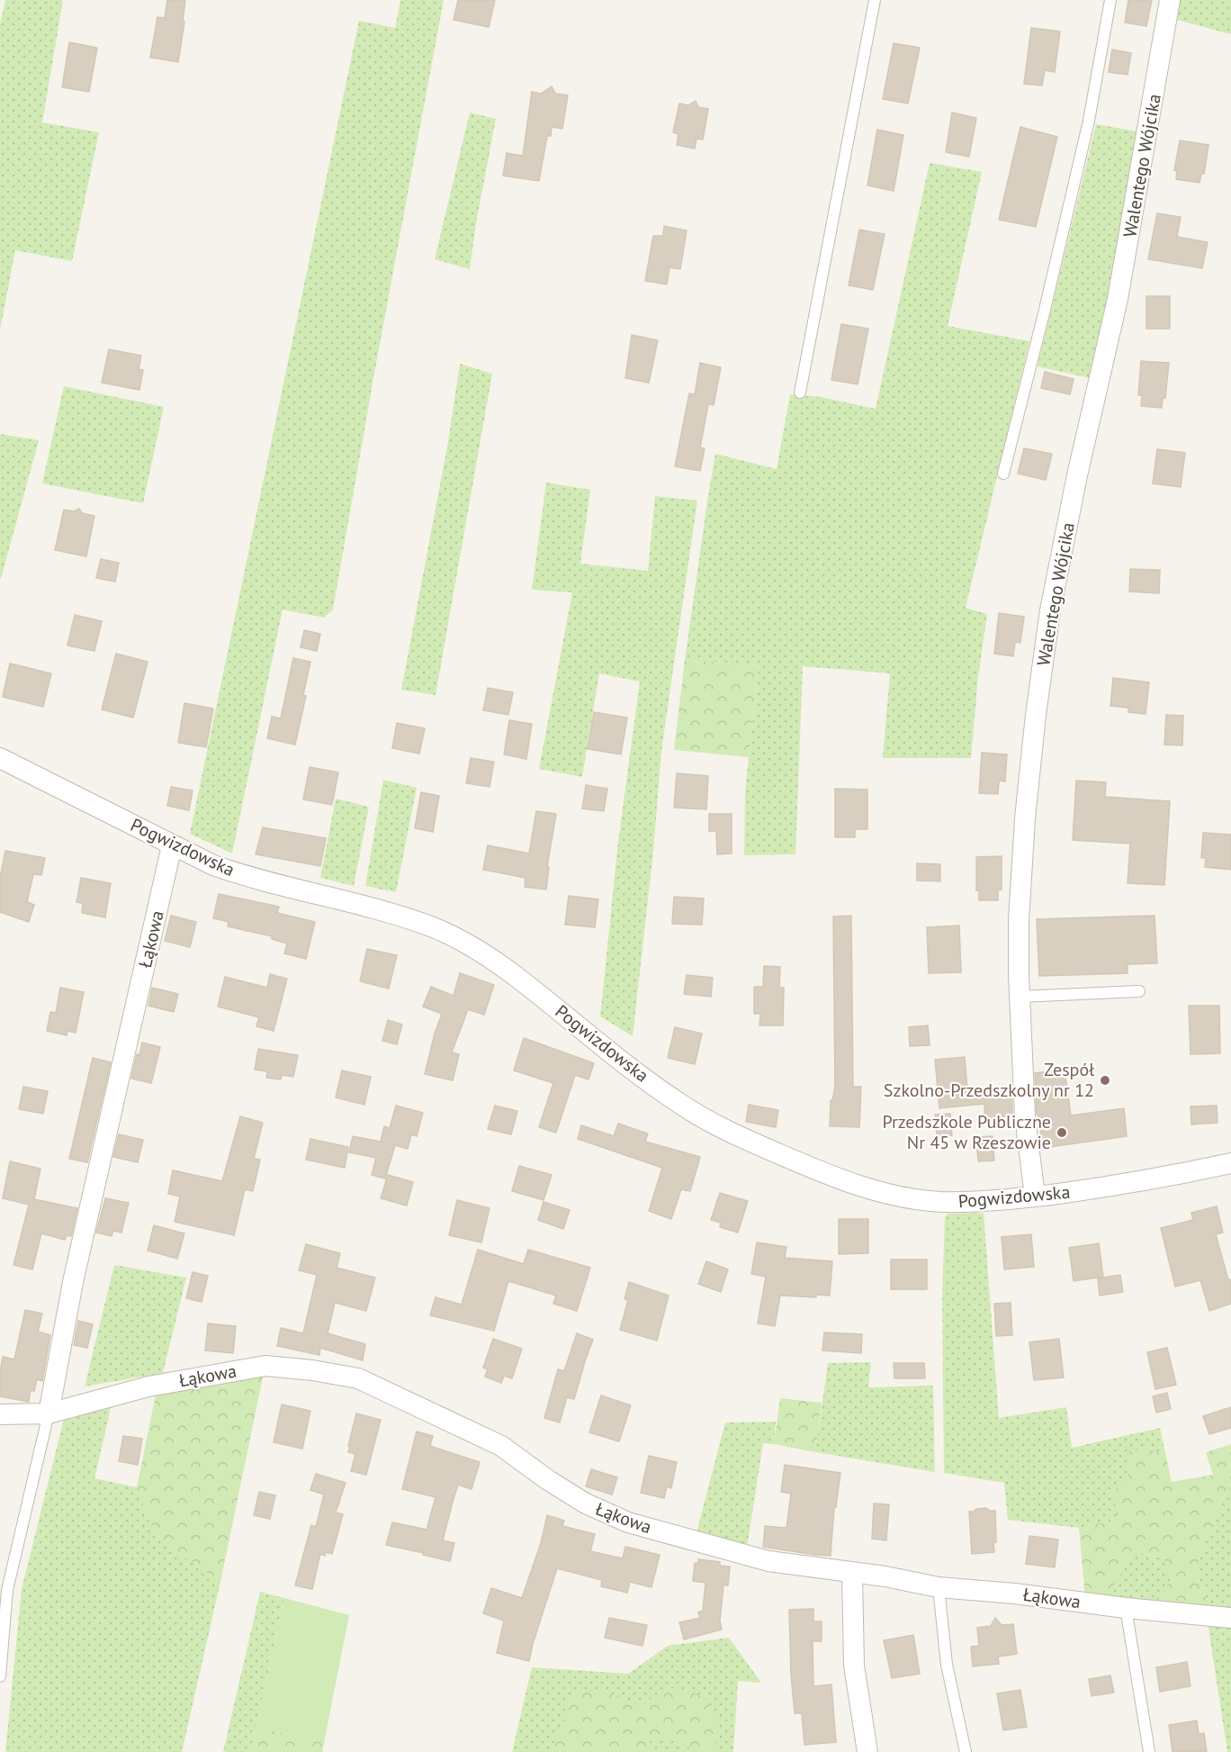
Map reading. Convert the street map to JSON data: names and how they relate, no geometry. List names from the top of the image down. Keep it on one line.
{"streets":{"street":["Walentego Wójcika","Pogwizdowska","Łąkowa"]},"crossings":[["Walentego Wójcika","Pogwizdowska"],["Pogwizdowska","Łąkowa"]],"places":["Zespół Szkolno-Przedszkolny nr 12","Przedszkole Publiczne Nr 45 w Rzeszowie"]}
